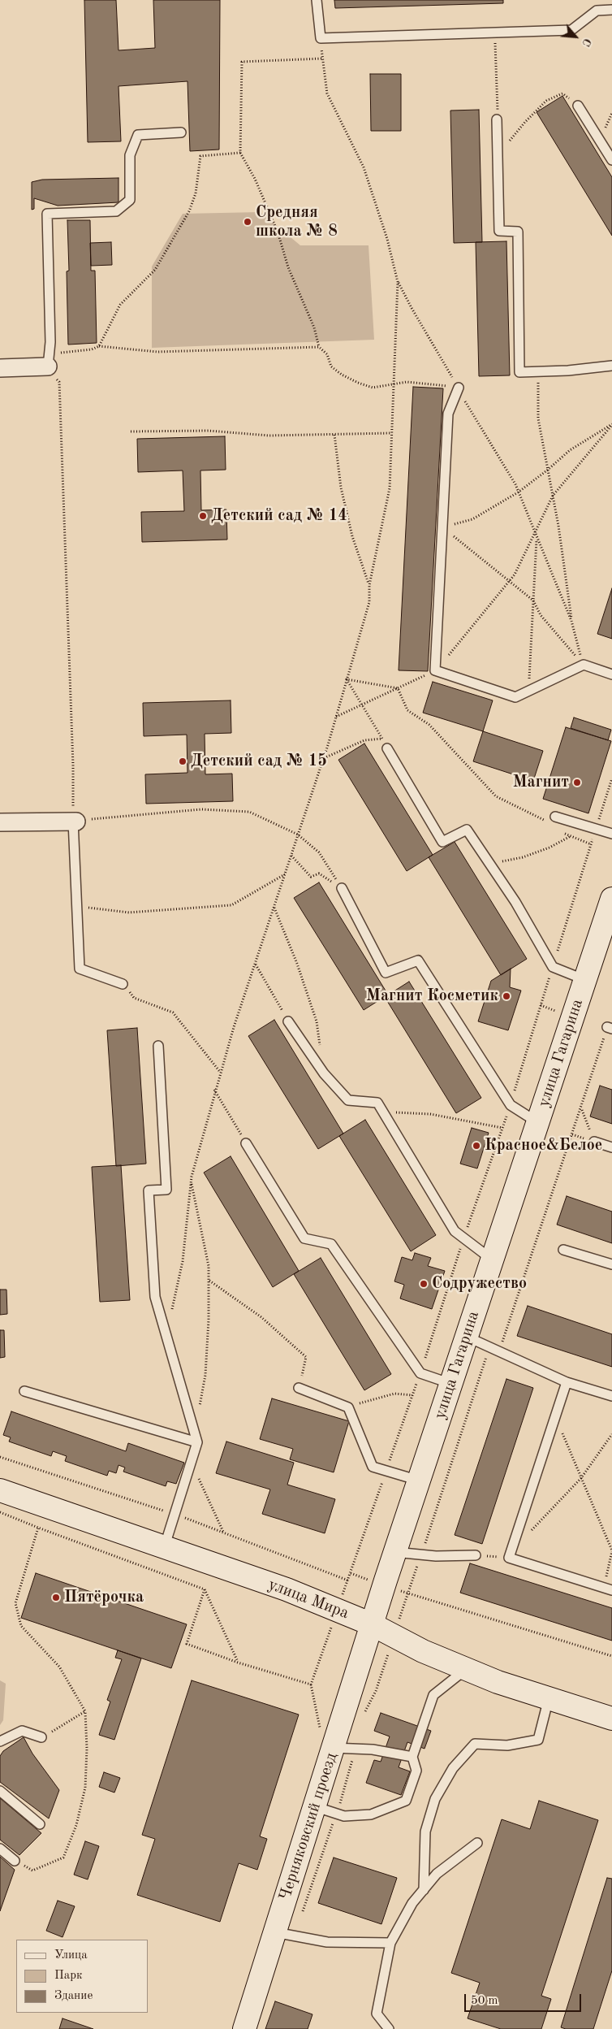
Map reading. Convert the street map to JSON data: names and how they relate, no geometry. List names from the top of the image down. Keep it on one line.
{"streets":{"main road":["улица Гагарина","улица Мира","Черняковский проезд"]},"crossings":[["улица Гагарина","улица Мира"],["улица Гагарина","Черняковский проезд"],["улица Мира","Черняковский проезд"]],"places":["Cредняя школа № 8","Детский сад № 14","Детский сад № 15","Магнит","Магнит Косметик","Красное&Белое","Содружество","Пятёрочка"],"legend":["Улица","Парк","Здание"],"scale_bar":"50 m","north":"bottom right"}
